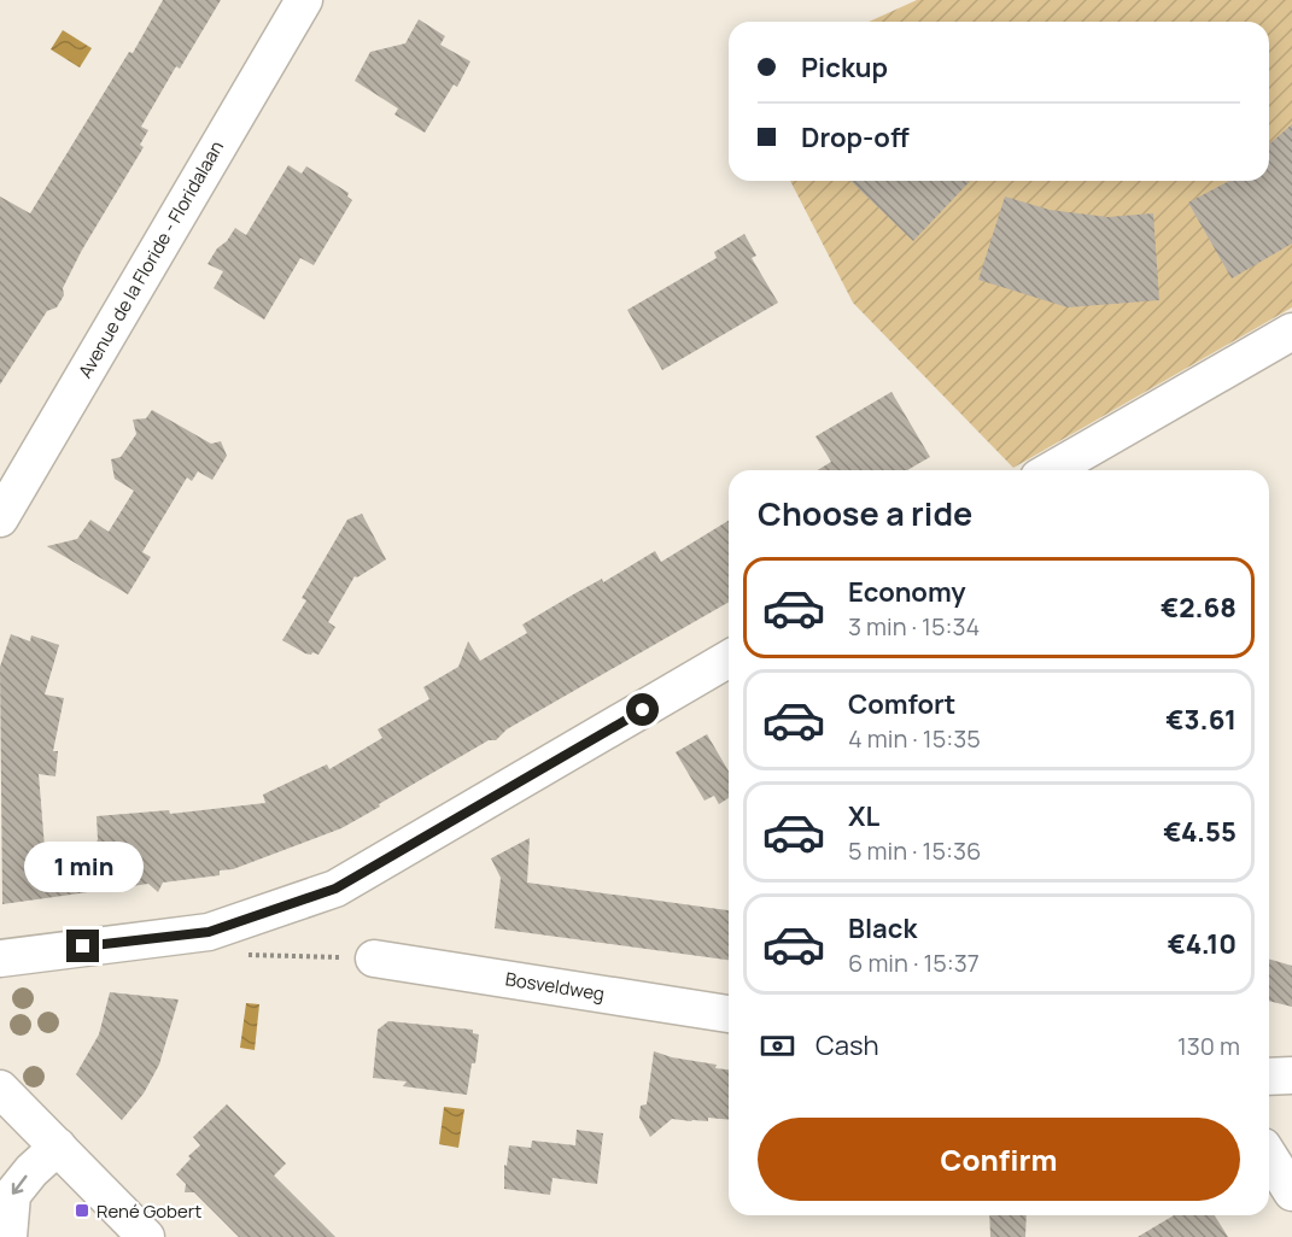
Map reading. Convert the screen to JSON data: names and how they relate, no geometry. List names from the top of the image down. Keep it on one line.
{"streets":{"street":["Avenue de la Floride - Floridalaan","Bosveldweg"]},"places":{"transit":["René Gobert"]},"page":{"banner":["Pickup","Drop-off"],"heading":"Choose a ride","list":[{"name":"Economy","note":"3 min · 15:34","value":"€2.68"},{"name":"Comfort","note":"4 min · 15:35","value":"€3.61"},{"name":"XL","note":"5 min · 15:36","value":"€4.55"},{"name":"Black","note":"6 min · 15:37","value":"€4.10"}],"bubble":"1 min","pay":["Cash","130 m"],"buttons":"Confirm"}}
